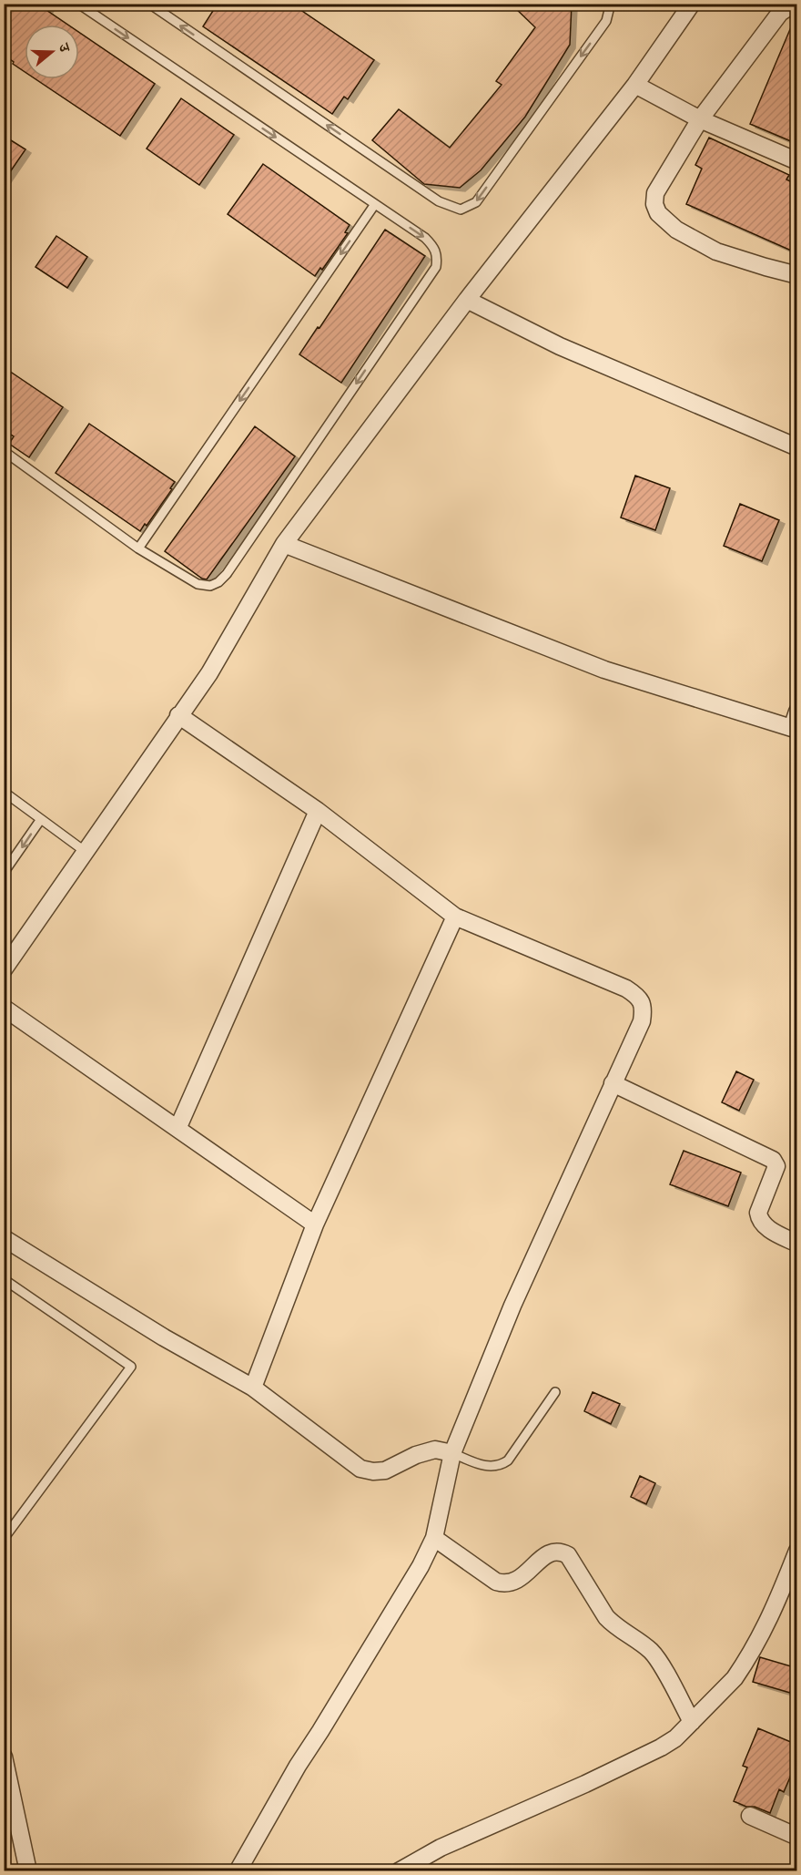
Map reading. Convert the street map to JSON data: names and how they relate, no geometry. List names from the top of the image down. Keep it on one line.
{"north":"right"}
